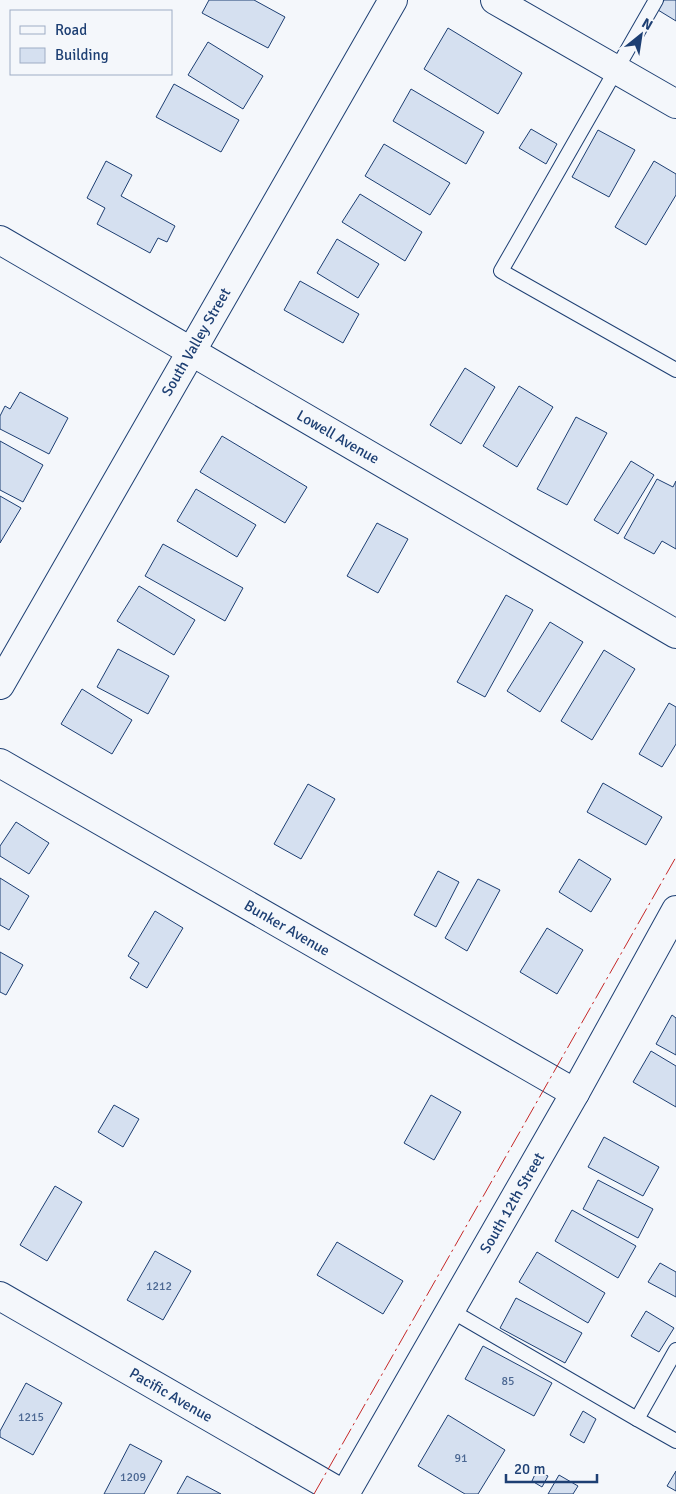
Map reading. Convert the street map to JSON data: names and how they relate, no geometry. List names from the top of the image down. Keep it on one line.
{"streets":{"street":["South Valley Street","Lowell Avenue","Bunker Avenue","South 12th Street","Pacific Avenue"]},"crossings":[["South Valley Street","Lowell Avenue"],["Bunker Avenue","South 12th Street"],["South 12th Street","Pacific Avenue"]],"house_numbers":["1212","85","1215","91","1209"],"legend":["Road","Building"],"scale_bar":"20 m","north":"top right"}
